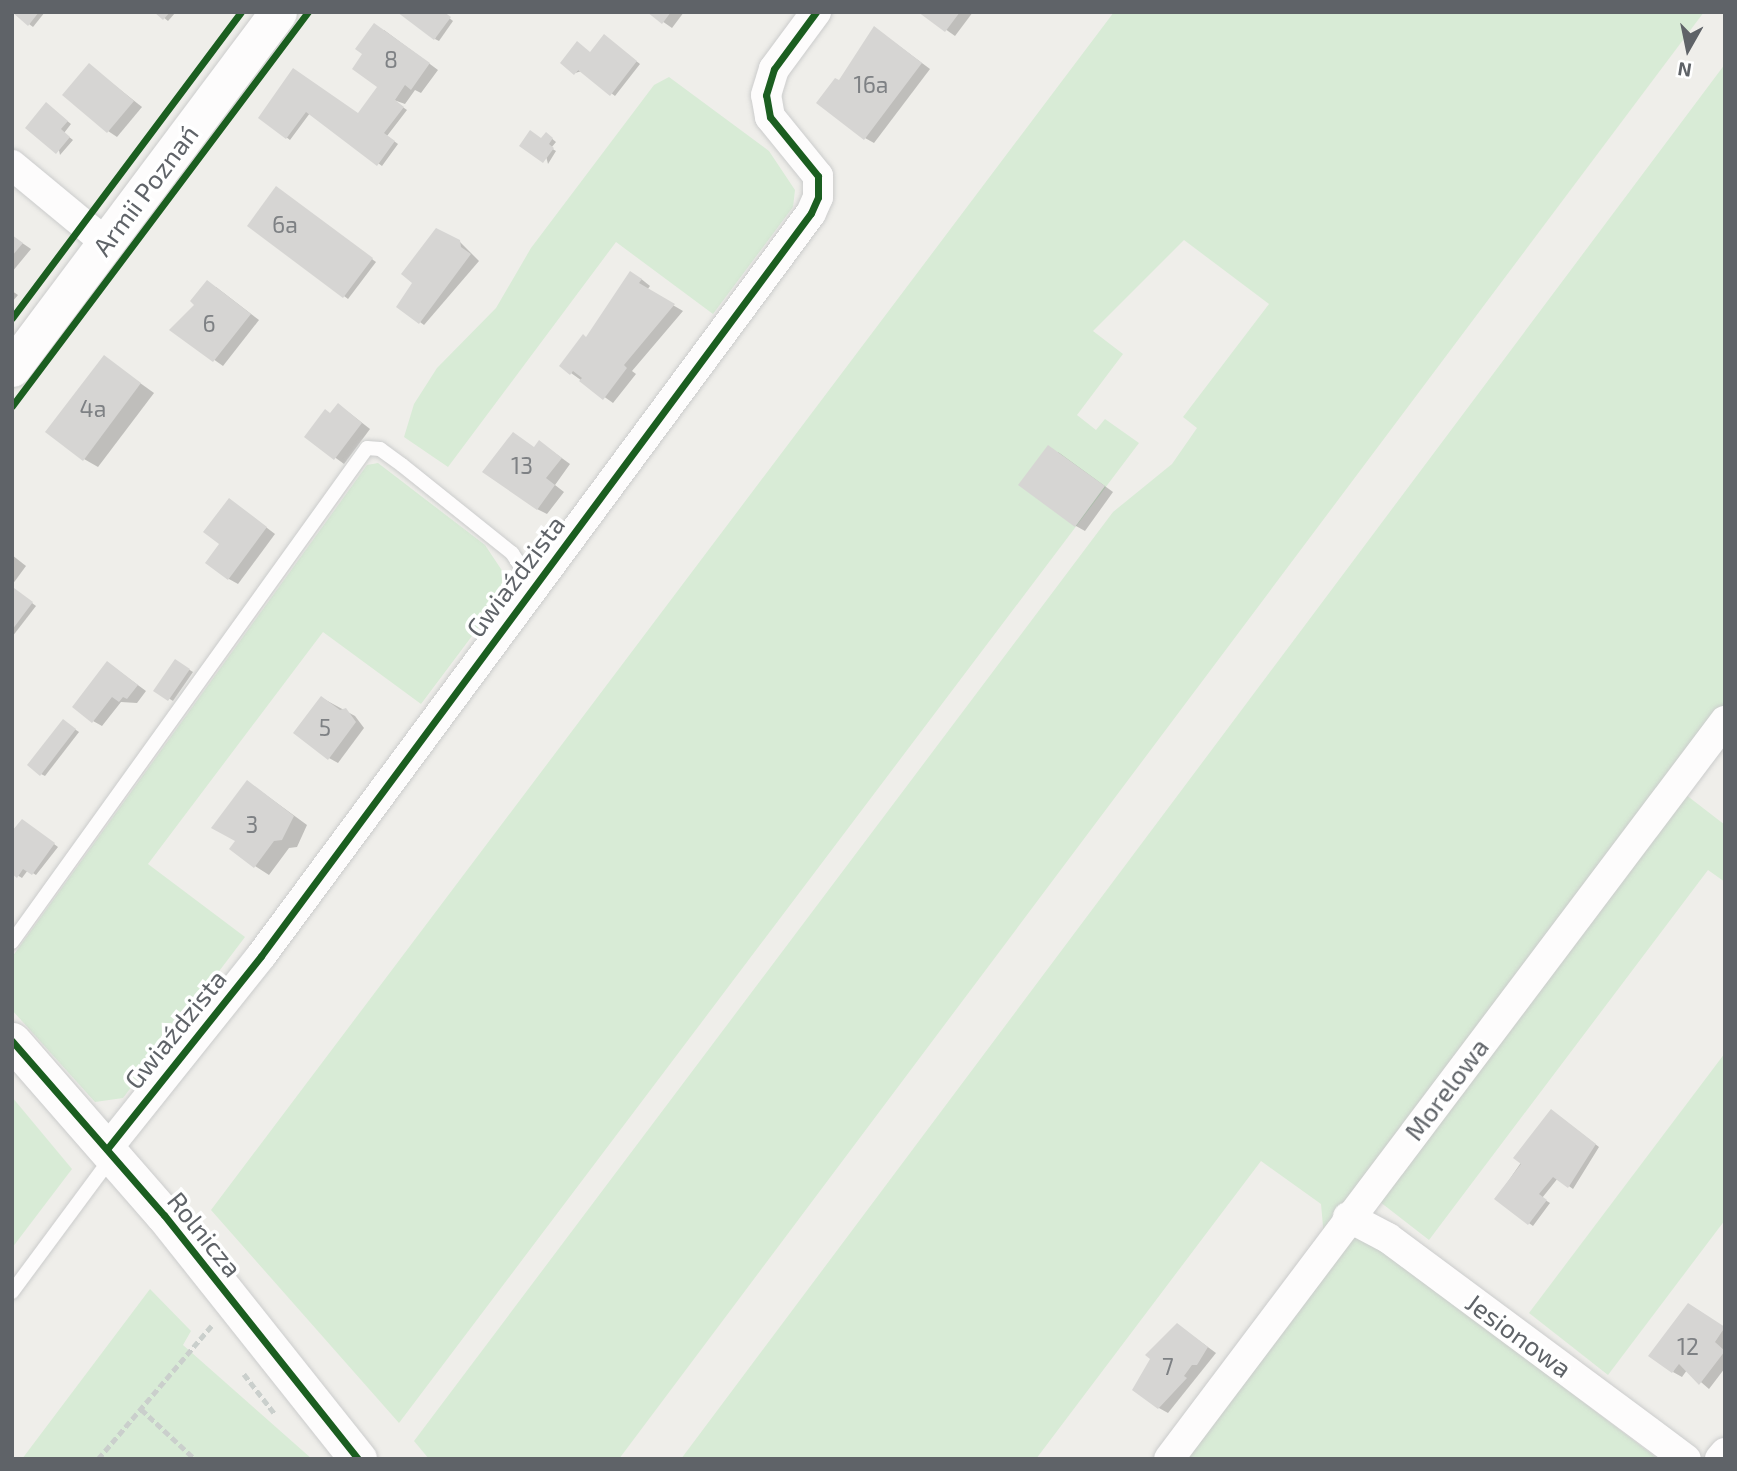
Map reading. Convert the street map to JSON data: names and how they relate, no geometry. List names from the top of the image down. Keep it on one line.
{"streets":{"street":["Armii Poznań","Gwiaździsta","Morelowa","Rolnicza","Jesionowa"]},"crossings":[["Gwiaździsta","Rolnicza"],["Morelowa","Jesionowa"]],"house_numbers":["8","16a","6a","6","4a","13","5","3","12","7"],"north":"bottom"}
